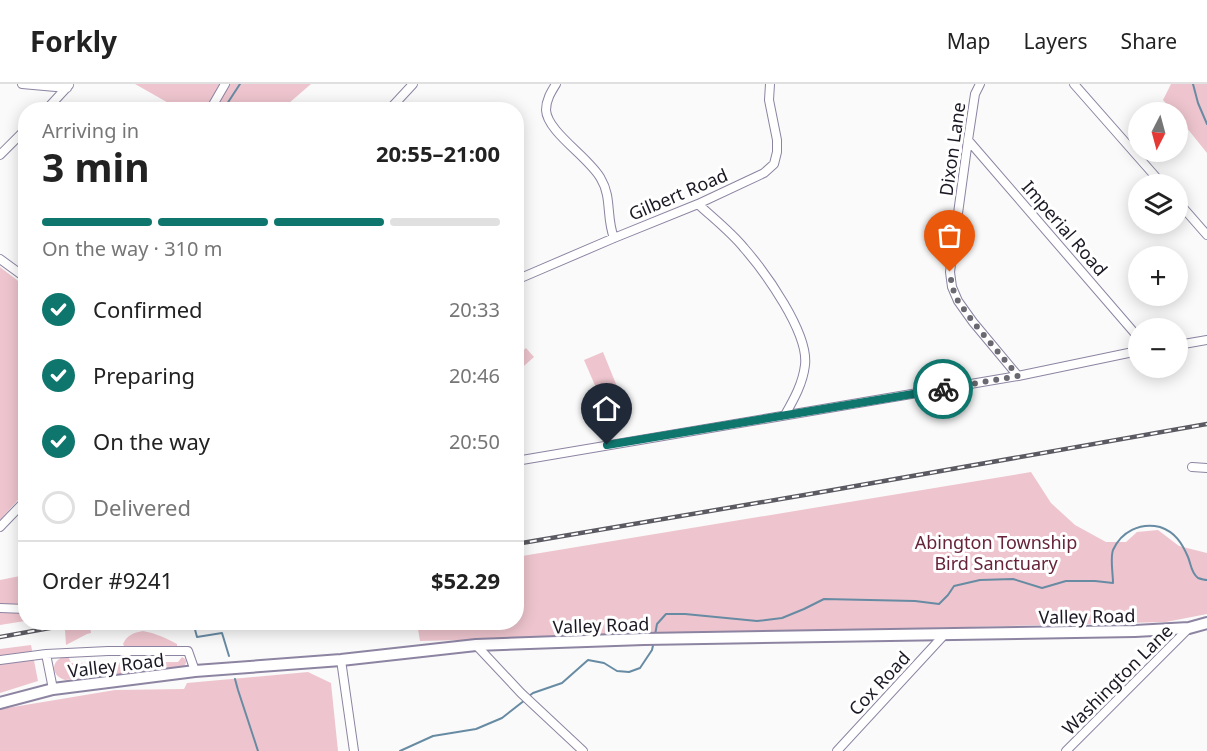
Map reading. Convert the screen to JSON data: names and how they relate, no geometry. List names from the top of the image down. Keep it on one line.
{"streets":{"main road":["Valley Road"],"street":["Dixon Lane","Gilbert Road","Imperial Road","Washington Lane","Cox Road"]},"crossings":[["Dixon Lane","Imperial Road"],["Valley Road","Washington Lane"],["Valley Road","Cox Road"]],"parks":["Abington Township Bird Sanctuary"],"north":"bottom","page":{"header":"Forkly","nav":["Map","Layers","Share"],"map_buttons":["+","−"],"heading":["3 min","Arriving in","20:55–21:00"],"panel":["Order #9241","$52.29"],"bar":"On the way · 310 m","list":[["Confirmed","20:33"],["Preparing","20:46"],["On the way","20:50"],"Delivered"]}}
